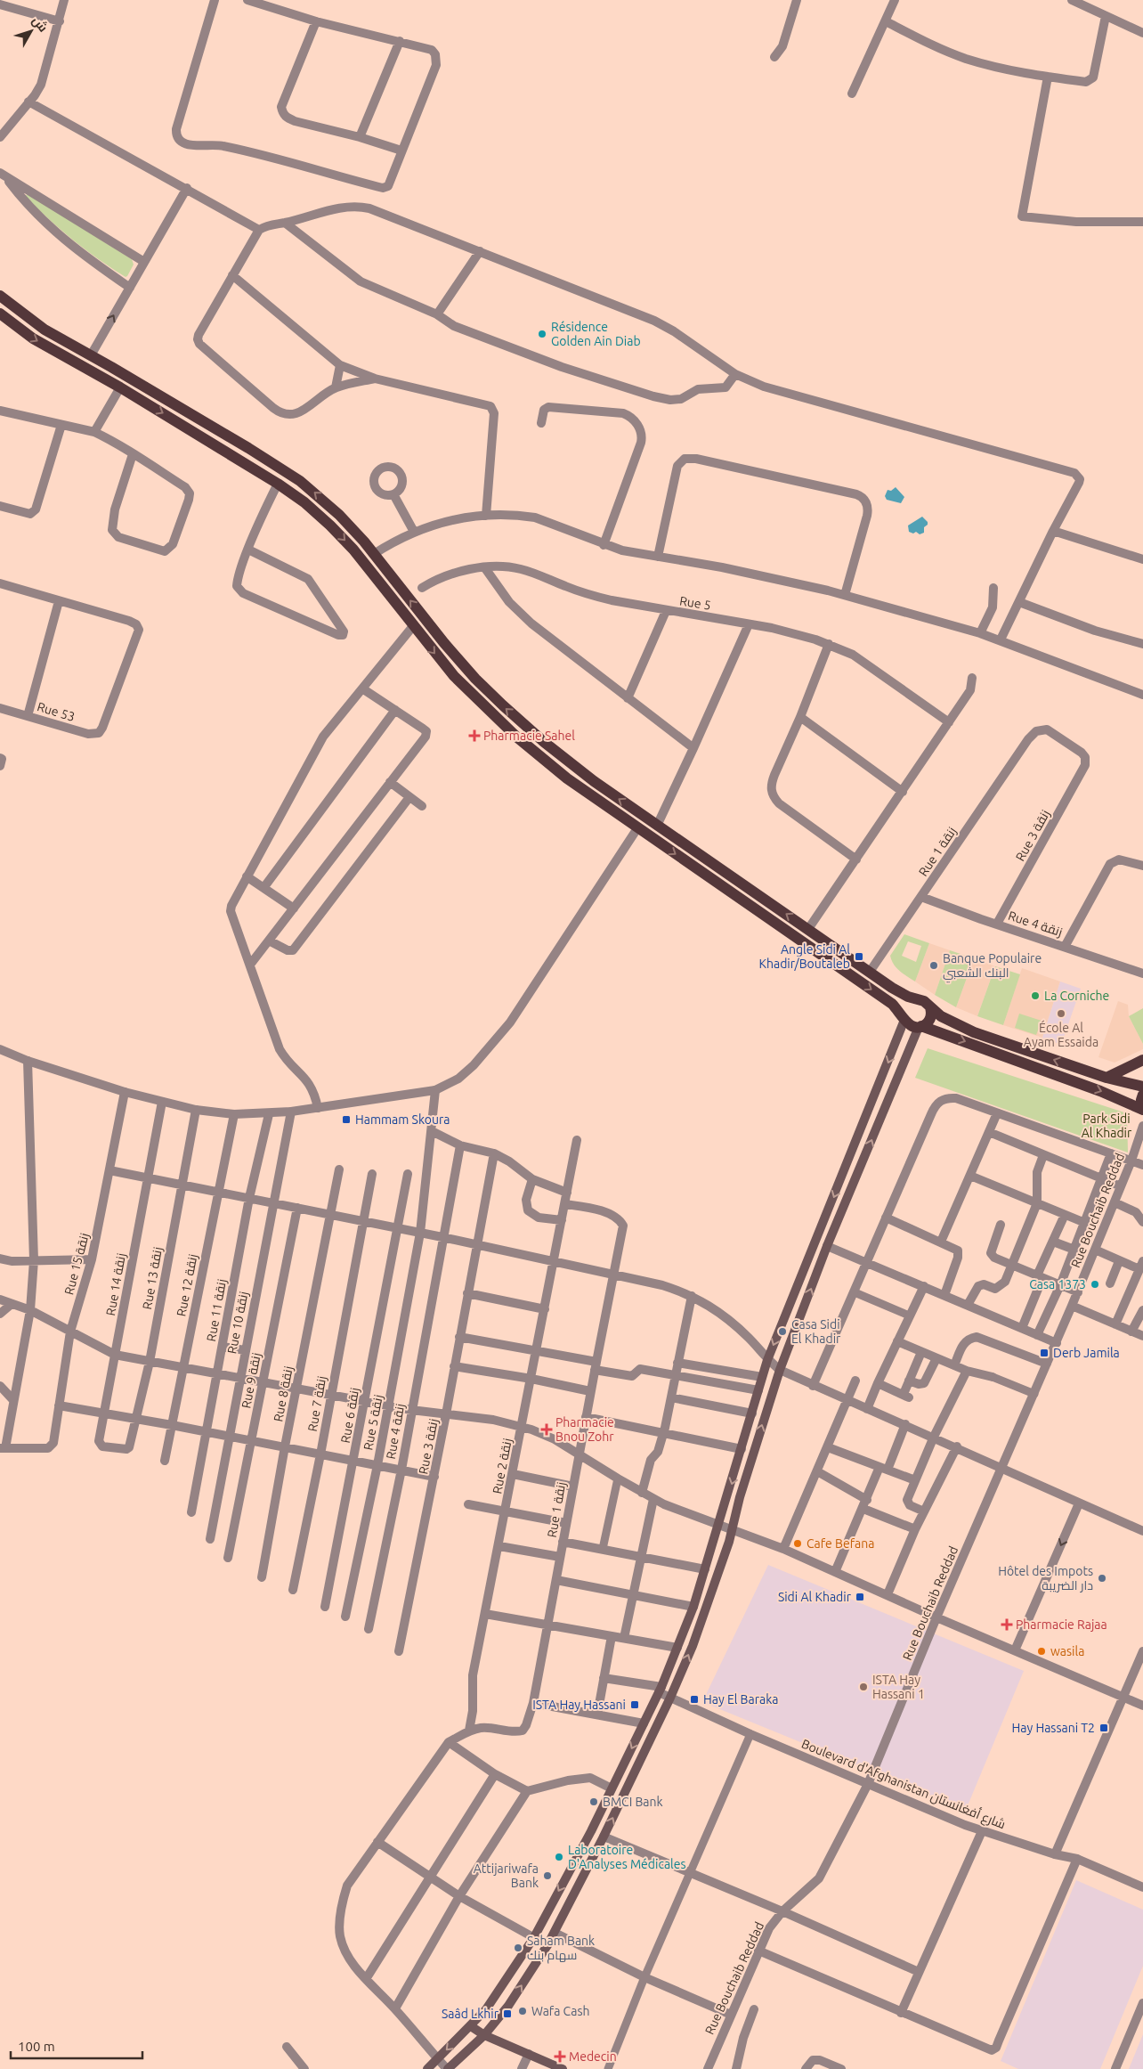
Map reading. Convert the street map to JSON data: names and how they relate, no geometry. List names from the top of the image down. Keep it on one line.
{"streets":{"street":["Rue 5","Rue 53","Rue 3 زنقة","Rue 1 زنقة","Rue 4 زنقة","Rue Bouchaib Reddad","Rue 15 زنقة","Rue 13 زنقة","Rue 14 زنقة","Rue 12 زنقة","Rue 11 زنقة","Rue 10 زنقة","Rue 9 زنقة","Rue 8 زنقة","Rue 7 زنقة","Rue 6 زنقة","Rue 5 زنقة","Rue 2 زنقة","Boulevard d'Afghanistan شارع أفغانستان"]},"crossings":[["Rue 3 زنقة","Rue 1 زنقة"],["Rue 3 زنقة","Rue 4 زنقة"],["Rue 1 زنقة","Rue 4 زنقة"],["Rue 1 زنقة","Rue 2 زنقة"],["Rue Bouchaib Reddad","Boulevard d'Afghanistan شارع أفغانستان"],["Rue 13 زنقة","Rue 14 زنقة"]],"parks":["Park Sidi Al Khadir"],"places":{"other":["Résidence Golden Ain Diab","Banque Populaire البنك الشعبي","La Corniche","École Al Ayam Essaida","Casa 1373","Casa Sidi El Khadir","Cafe Befana","Hôtel des Impots دار الضريبة","wasila","ISTA Hay Hassani 1","BMCI Bank","Laboratoire D'Analyses Médicales","Attijariwafa Bank","Saham Bank سهام بنك","Wafa Cash"],"health":["Pharmacie Sahel","Pharmacie Bnou Zohr","Pharmacie Rajaa","Medecin"],"transit":["Angle Sidi Al Khadir/Boutaleb","Hammam Skoura","Derb Jamila","Sidi Al Khadir","Hay El Baraka","ISTA Hay Hassani","Hay Hassani T2","Saâd Lkhir"]},"scale_bar":"100 m","north":"top right"}
